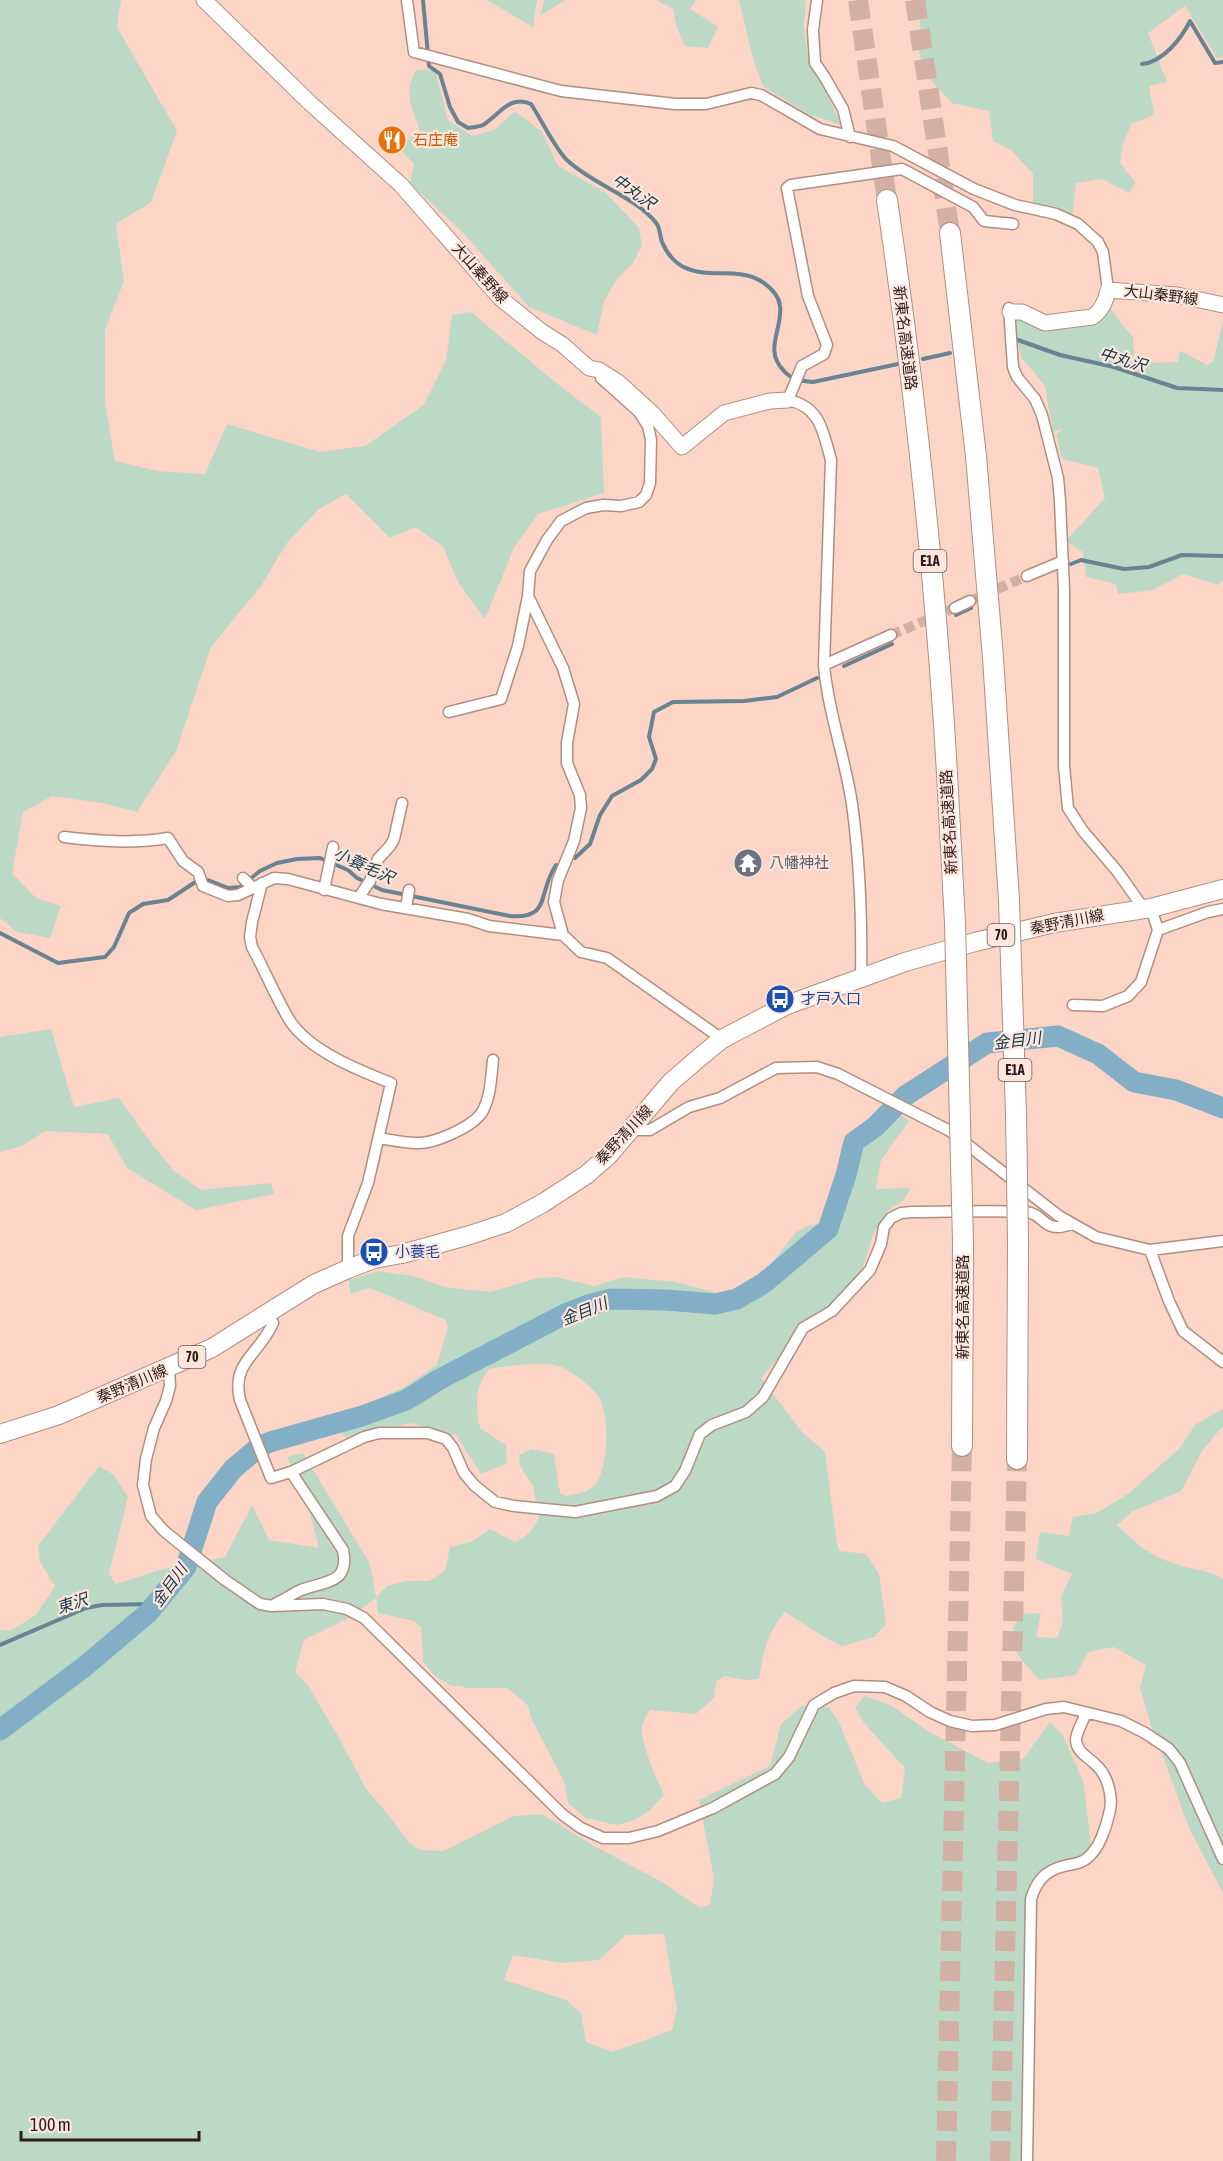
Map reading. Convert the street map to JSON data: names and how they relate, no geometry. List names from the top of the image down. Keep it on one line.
{"streets":{"highway":["新東名高速道路","E1A"],"main road":["大山秦野線","秦野清川線","70"]},"water":["中丸沢","小蓑毛沢","金目川","東沢"],"places":{"restaurant":["石庄庵"],"temple":["八幡神社"],"bus stop":["才戸入口","小蓑毛"]},"scale_bar":"100 m"}
